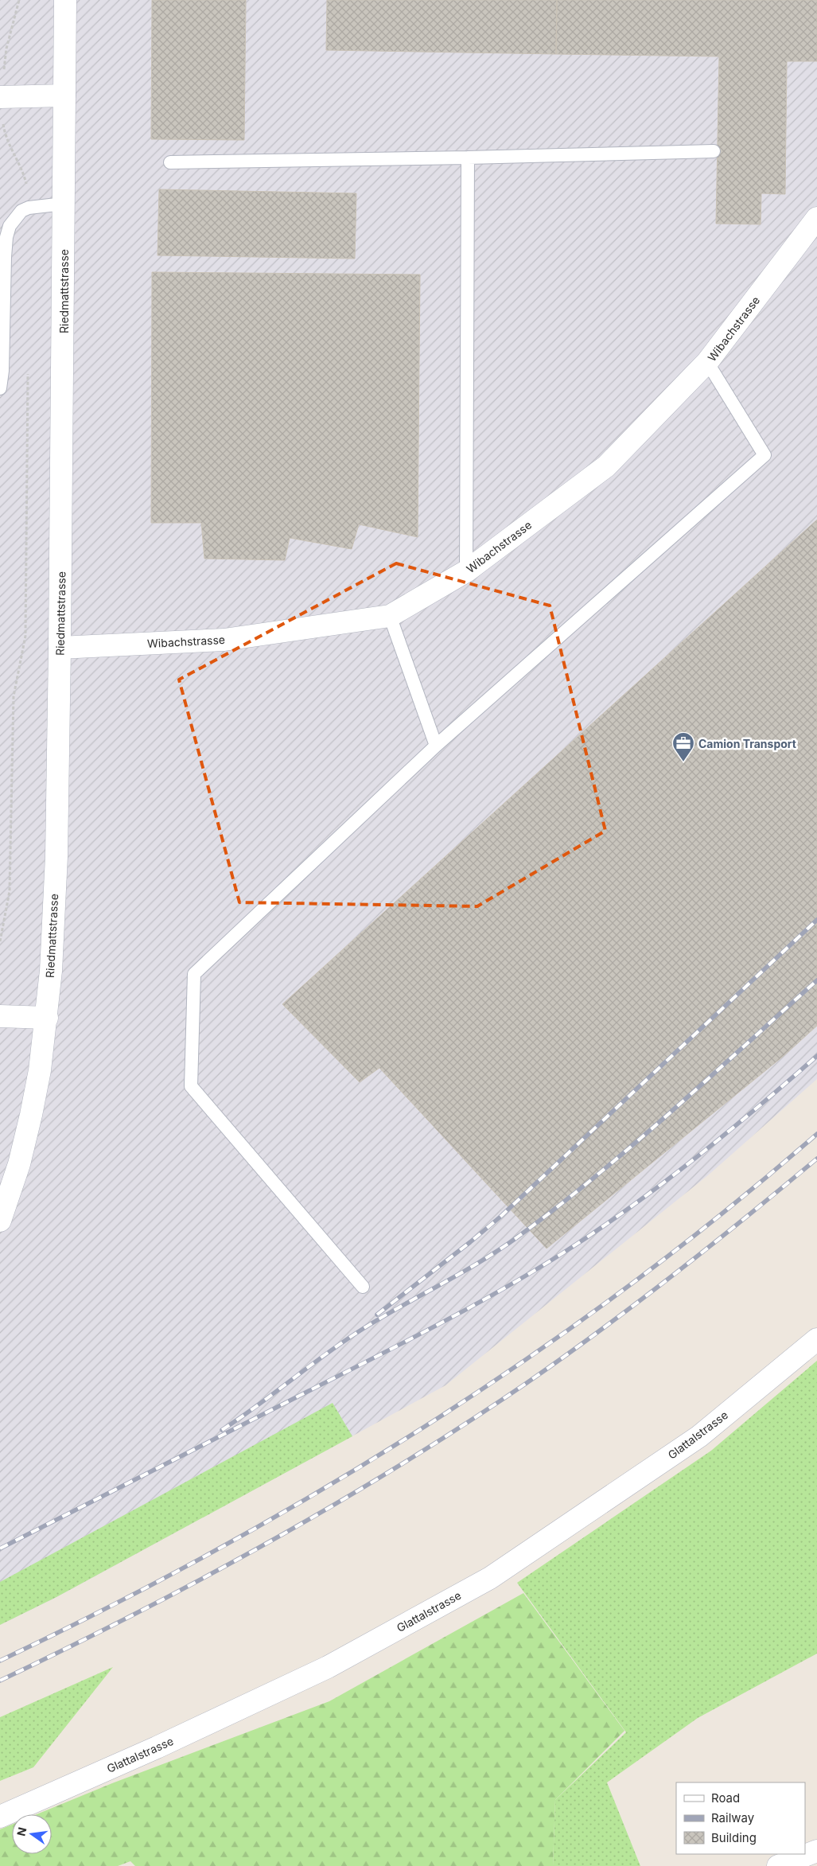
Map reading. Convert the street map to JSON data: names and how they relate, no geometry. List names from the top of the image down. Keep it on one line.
{"streets":{"street":["Riedmattstrasse","Wibachstrasse","Glattalstrasse"]},"crossings":[["Riedmattstrasse","Wibachstrasse"]],"places":{"office":["Camion Transport"]},"legend":["Road","Railway","Building"],"north":"left"}
